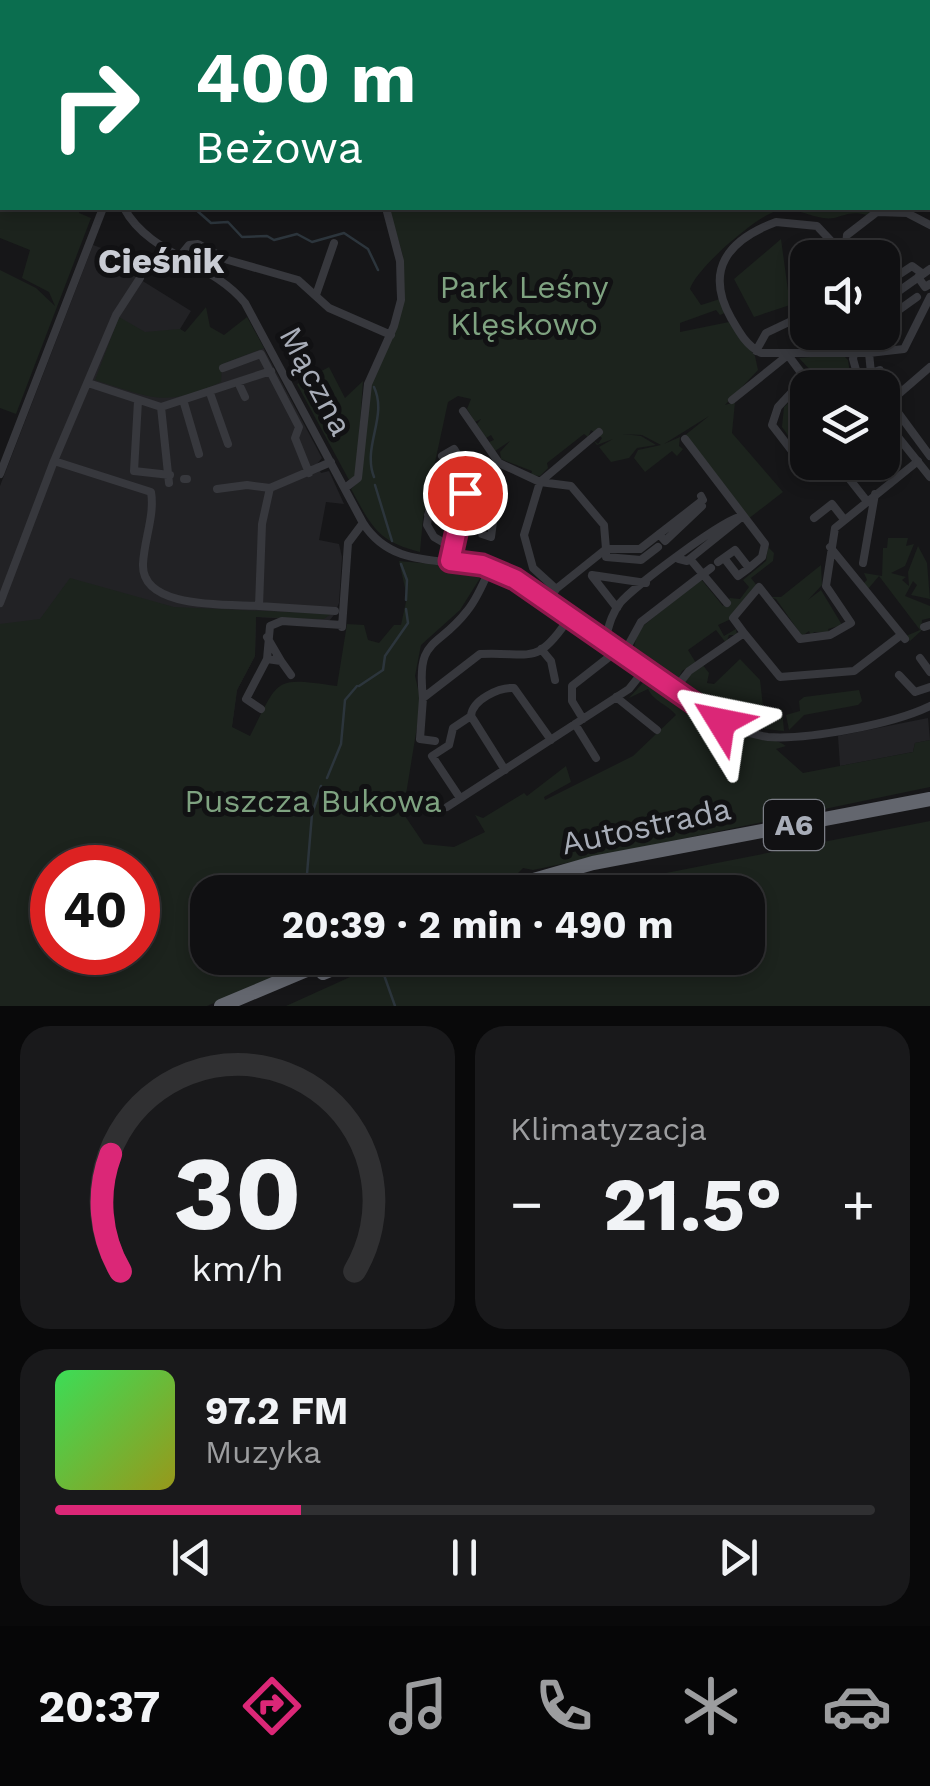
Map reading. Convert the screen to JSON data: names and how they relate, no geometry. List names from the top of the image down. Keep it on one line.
{"streets":{"highway":["A6","Autostrada"],"street":["Mączna"]},"districts":["Cieśnik"],"parks":["Park Leśny Klęskowo","Puszcza Bukowa"],"page":{"turn":["400 m","Beżowa"],"limit":"40","trip":"20:39 · 2 min · 490 m","tile":"Klimatyzacja","heat":["−","21.5°","+"],"song":["97.2 FM","Muzyka"],"tabs":"20:37","gauge":["30","km/h"]}}
